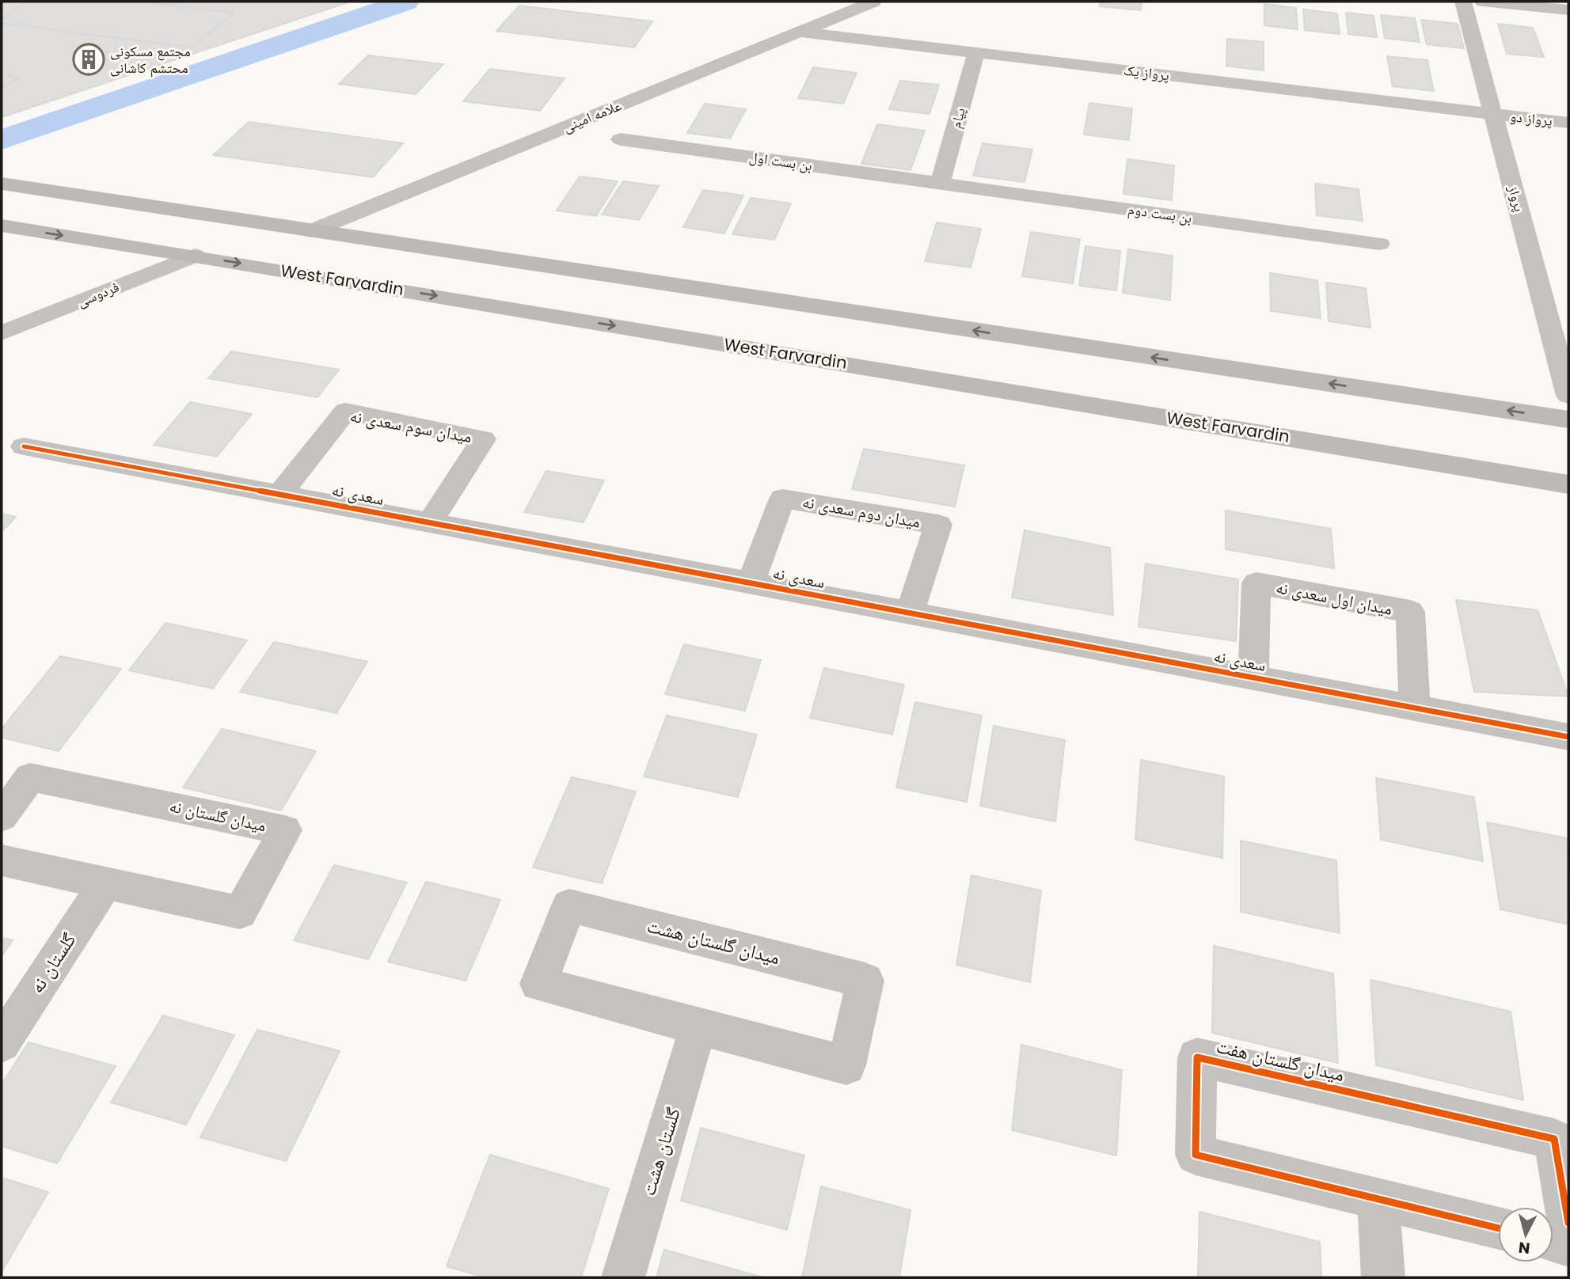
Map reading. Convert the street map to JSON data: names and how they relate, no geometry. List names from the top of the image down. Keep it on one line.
{"streets":{"main road":["West Farvardin"],"street":["پرواز یک","علامه امینی","پیام","پرواز دو","بن بست اول","پرواز","بن بست دوم","فردوسی","میدان سوم سعدی نه","سعدی نه","میدان دوم سعدی نه","میدان اول سعدی نه","میدان گلستان نه","میدان گلستان هشت","گلستان نه","میدان گلستان هفت","گلستان هشت"]},"crossings":[["پرواز یک","علامه امینی"],["پرواز یک","پیام"],["پرواز یک","پرواز دو"],["پرواز یک","پرواز"],["پیام","بن بست اول"],["پیام","بن بست دوم"],["پرواز دو","پرواز"],["بن بست اول","بن بست دوم"],["West Farvardin","فردوسی"],["میدان سوم سعدی نه","سعدی نه"],["سعدی نه","میدان دوم سعدی نه"],["سعدی نه","میدان اول سعدی نه"],["میدان گلستان نه","گلستان نه"],["میدان گلستان هشت","گلستان هشت"]],"places":{"building":["مجتمع مسکونی محتشم کاشانی"]},"north":"bottom"}
